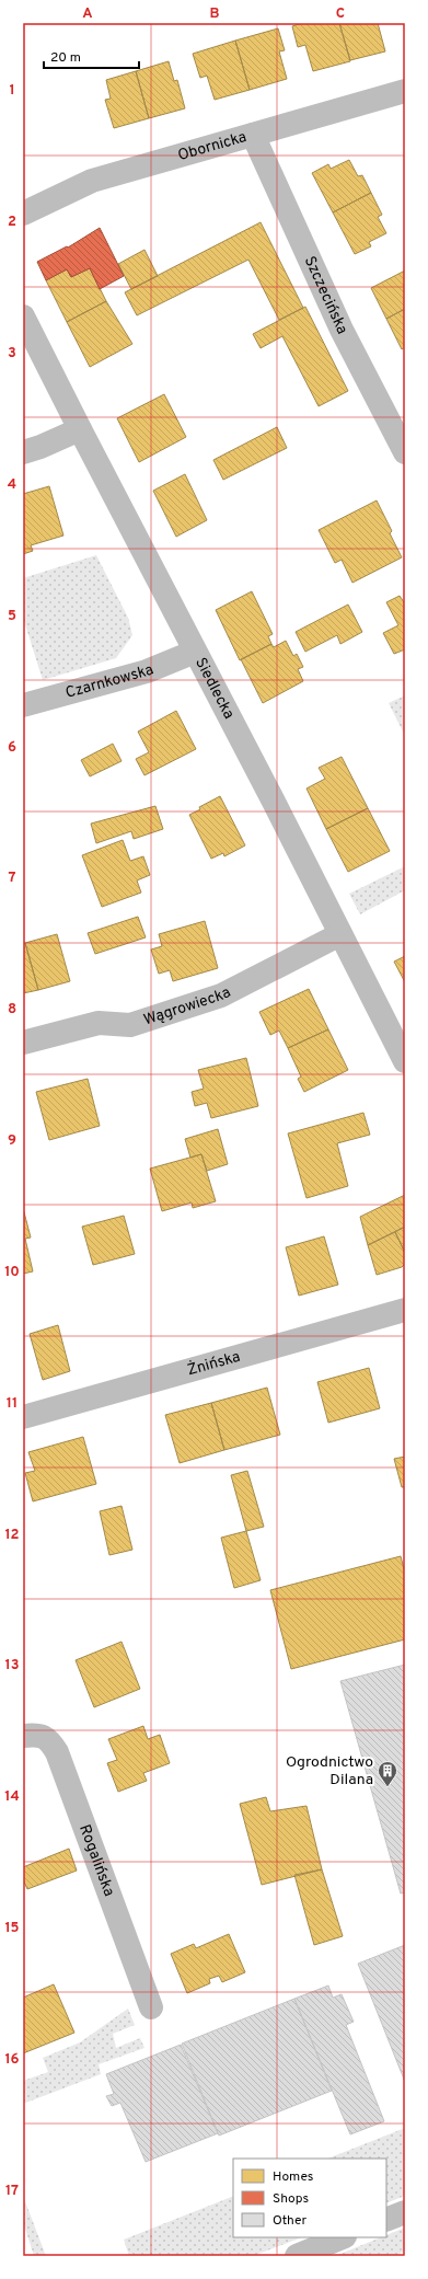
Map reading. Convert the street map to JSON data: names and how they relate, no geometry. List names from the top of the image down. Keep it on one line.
{"streets":{"street":["Obornicka","Szczecińska","Czarnkowska","Siedlecka","Wągrowiecka","Żnińska","Rogalińska"]},"crossings":[["Obornicka","Szczecińska"],["Czarnkowska","Siedlecka"],["Siedlecka","Wągrowiecka"]],"places":{"building":["Ogrodnictwo Dilana"]},"legend":["Homes","Shops","Other"],"scale_bar":"20 m","grid":{"columns":["A","B","C"],"rows":["1","2","3","4","5","6","7","8","9","10","11","12","13","14","15","16","17"]}}
